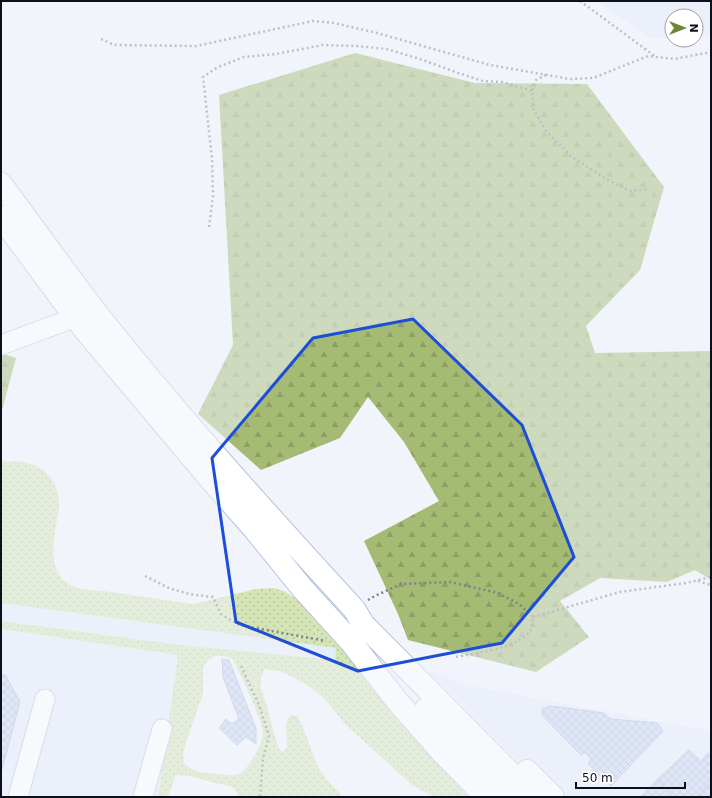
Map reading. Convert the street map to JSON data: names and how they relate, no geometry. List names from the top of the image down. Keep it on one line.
{"scale_bar":"50 m","north":"right"}
